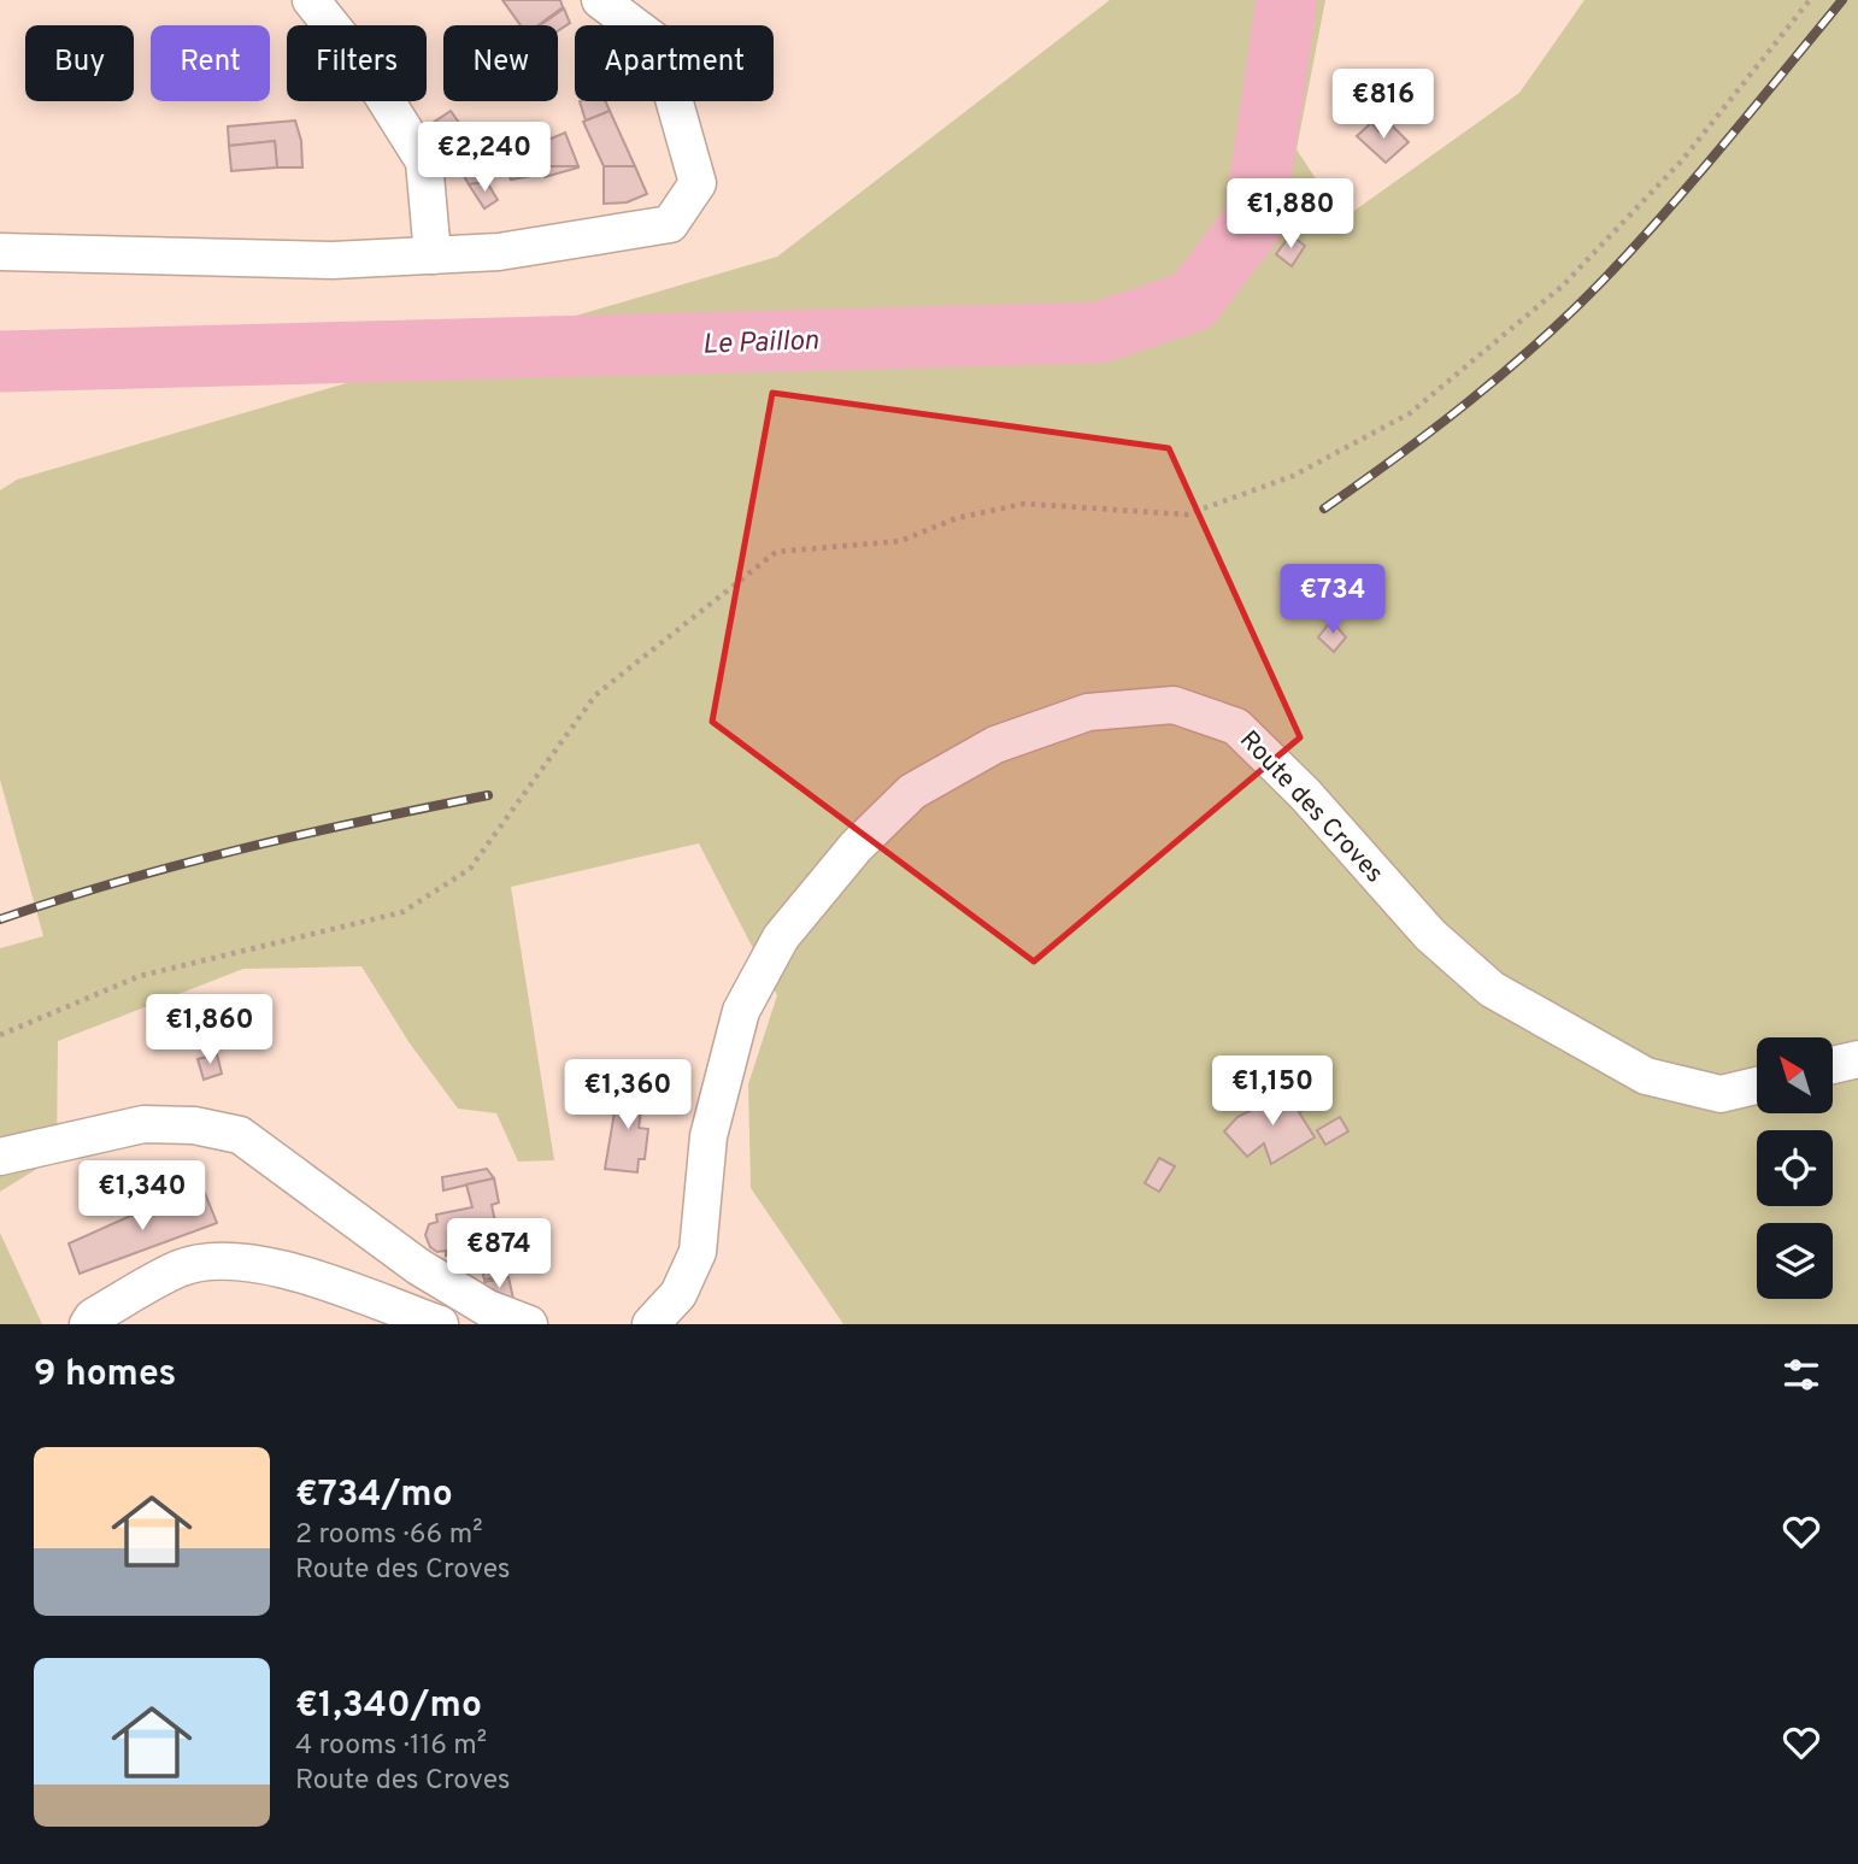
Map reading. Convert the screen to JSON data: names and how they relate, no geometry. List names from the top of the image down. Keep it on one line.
{"streets":{"street":["Route des Croves"]},"water":["Le Paillon"],"north":"top left","page":{"chip":["Buy","Rent","Filters","New","Apartment"],"price":["€816","€2,240","€1,880","€734","€1,860","€1,150","€1,360","€1,340","€874"],"heading":"9 homes","list":[{"name":"€734/mo","note":"2 rooms · 66 m² · Route des Croves"},{"name":"€1,340/mo","note":"4 rooms · 116 m² · Route des Croves"}]}}
